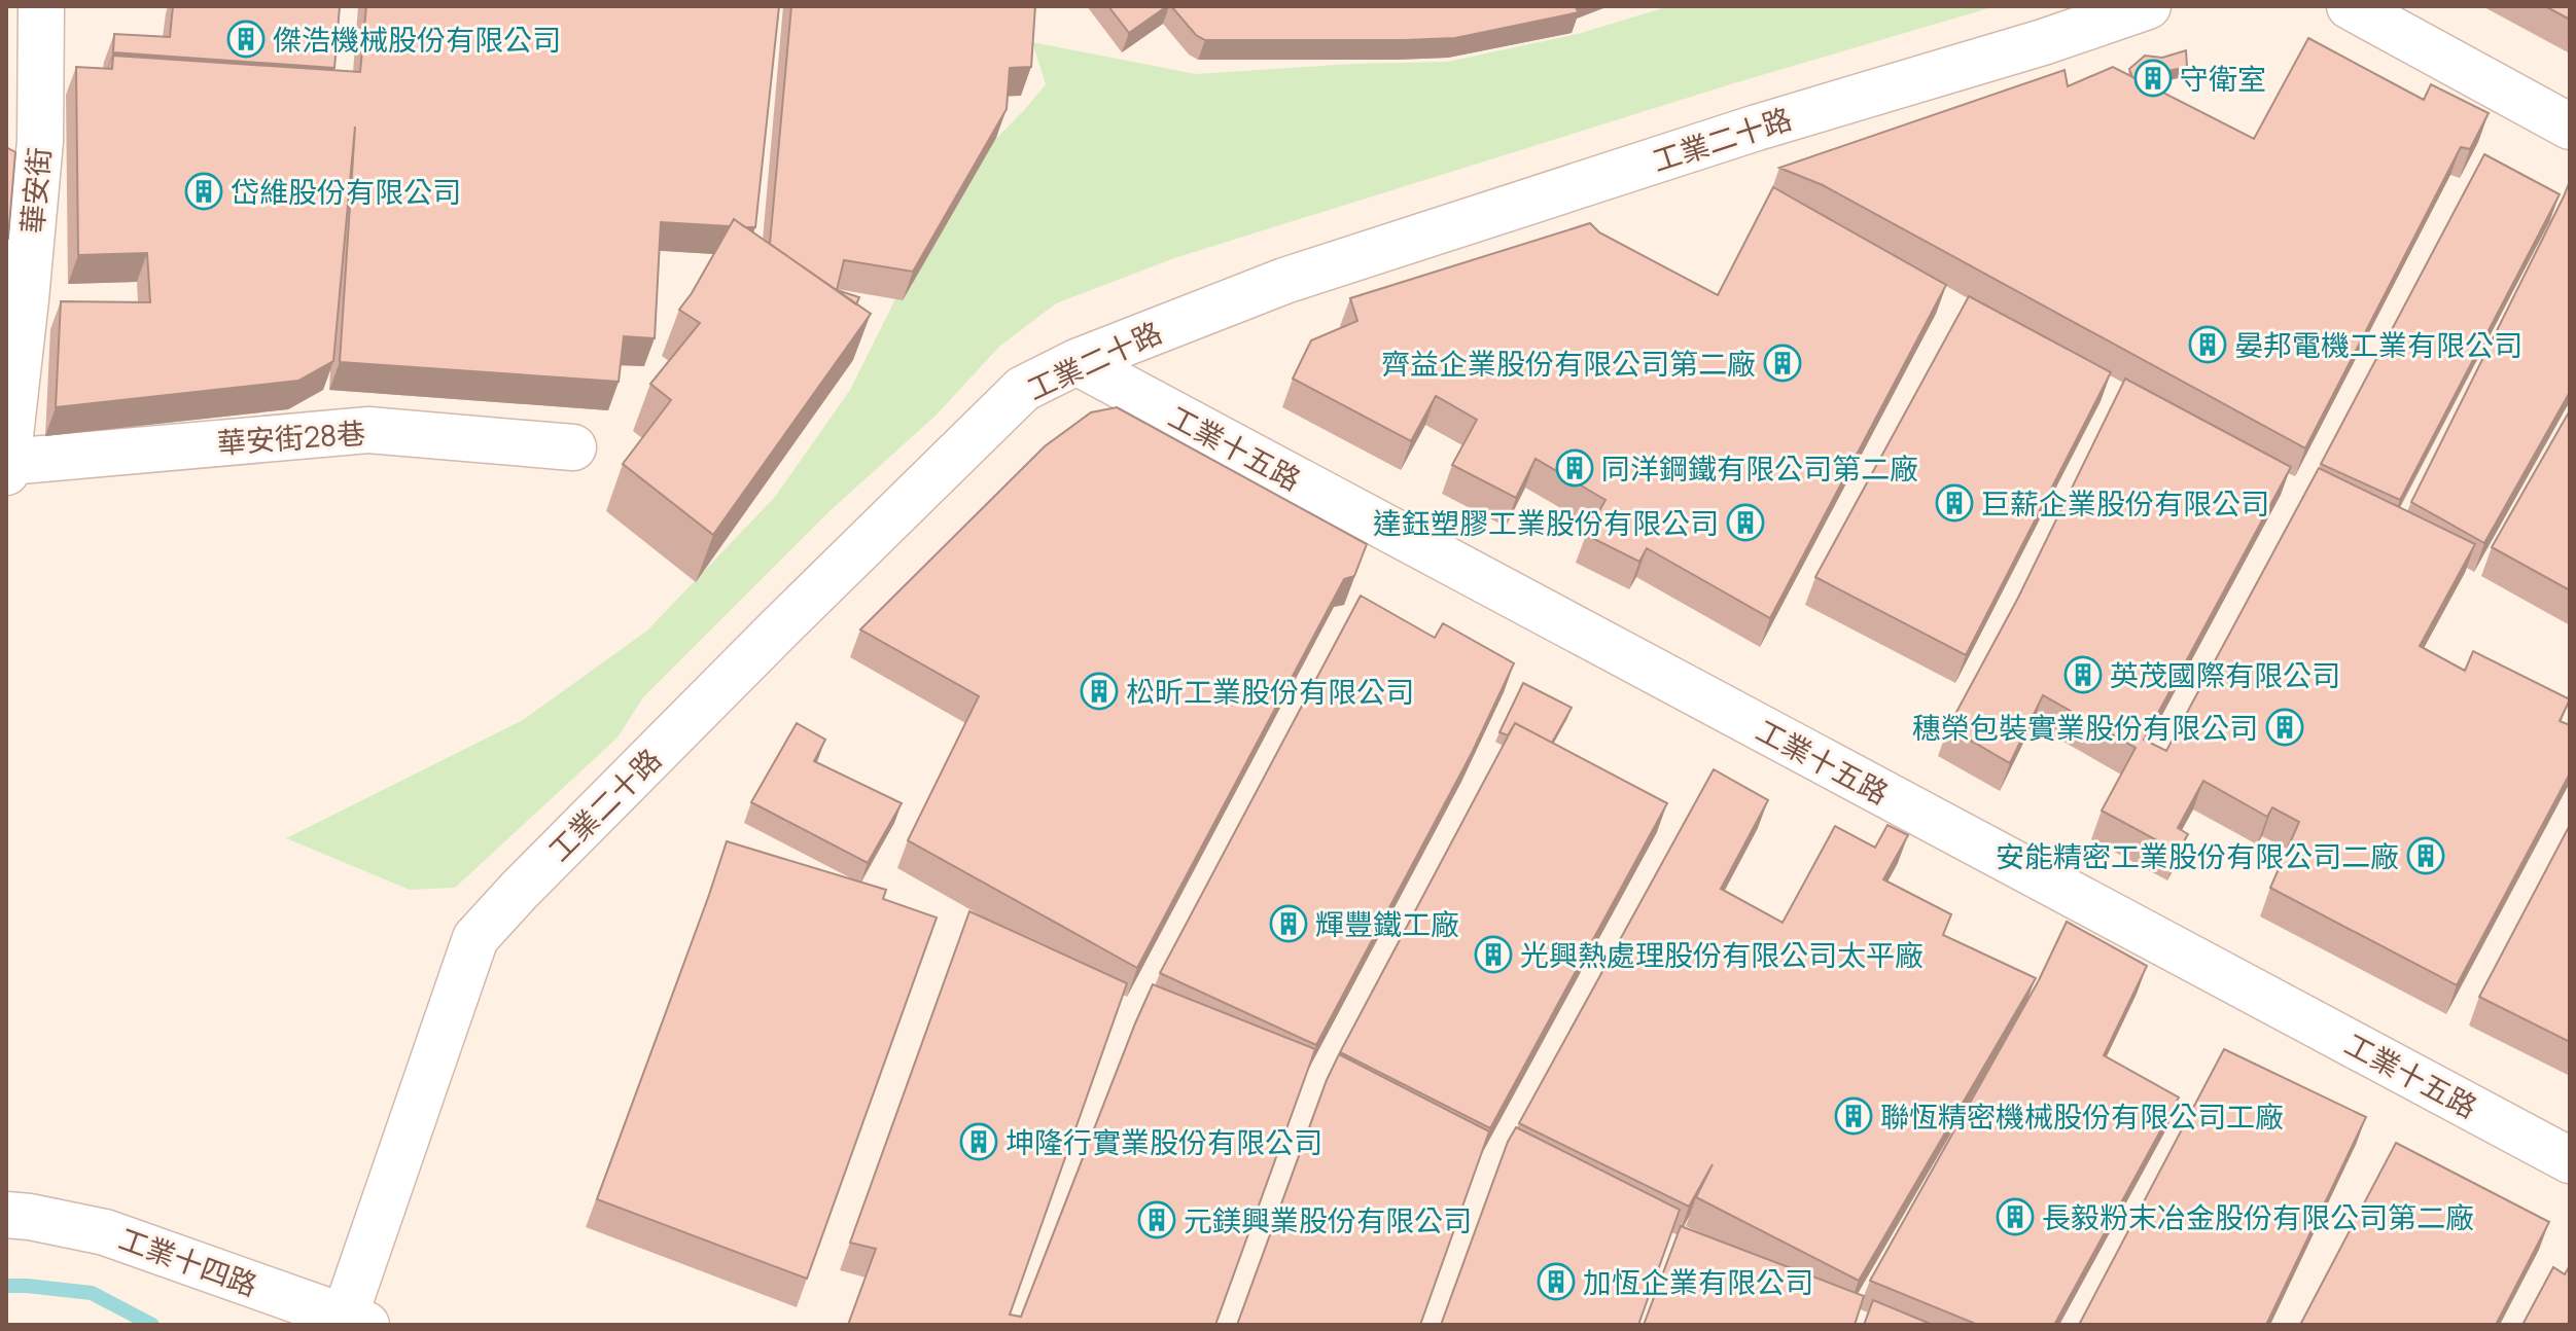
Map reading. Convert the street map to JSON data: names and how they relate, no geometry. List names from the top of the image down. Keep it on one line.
{"streets":{"street":["工業二十路","華安街","華安街28巷","工業十五路","工業十四路"]},"crossings":[["工業二十路","工業十五路"],["工業二十路","工業十四路"],["華安街","華安街28巷"]],"places":{"building":["傑浩機械股份有限公司","守衛室","岱維股份有限公司","晏邦電機工業有限公司","齊益企業股份有限公司第二廠","同洋鋼鐵有限公司第二廠","巨薪企業股份有限公司","達鈺塑膠工業股份有限公司","英茂國際有限公司","松昕工業股份有限公司","穗榮包裝實業股份有限公司","安能精密工業股份有限公司二廠","輝豐鐵工廠","光興熱處理股份有限公司太平廠","聯恆精密機械股份有限公司工廠","坤隆行實業股份有限公司","長毅粉末冶金股份有限公司第二廠","元鎂興業股份有限公司","加恆企業有限公司"]}}
